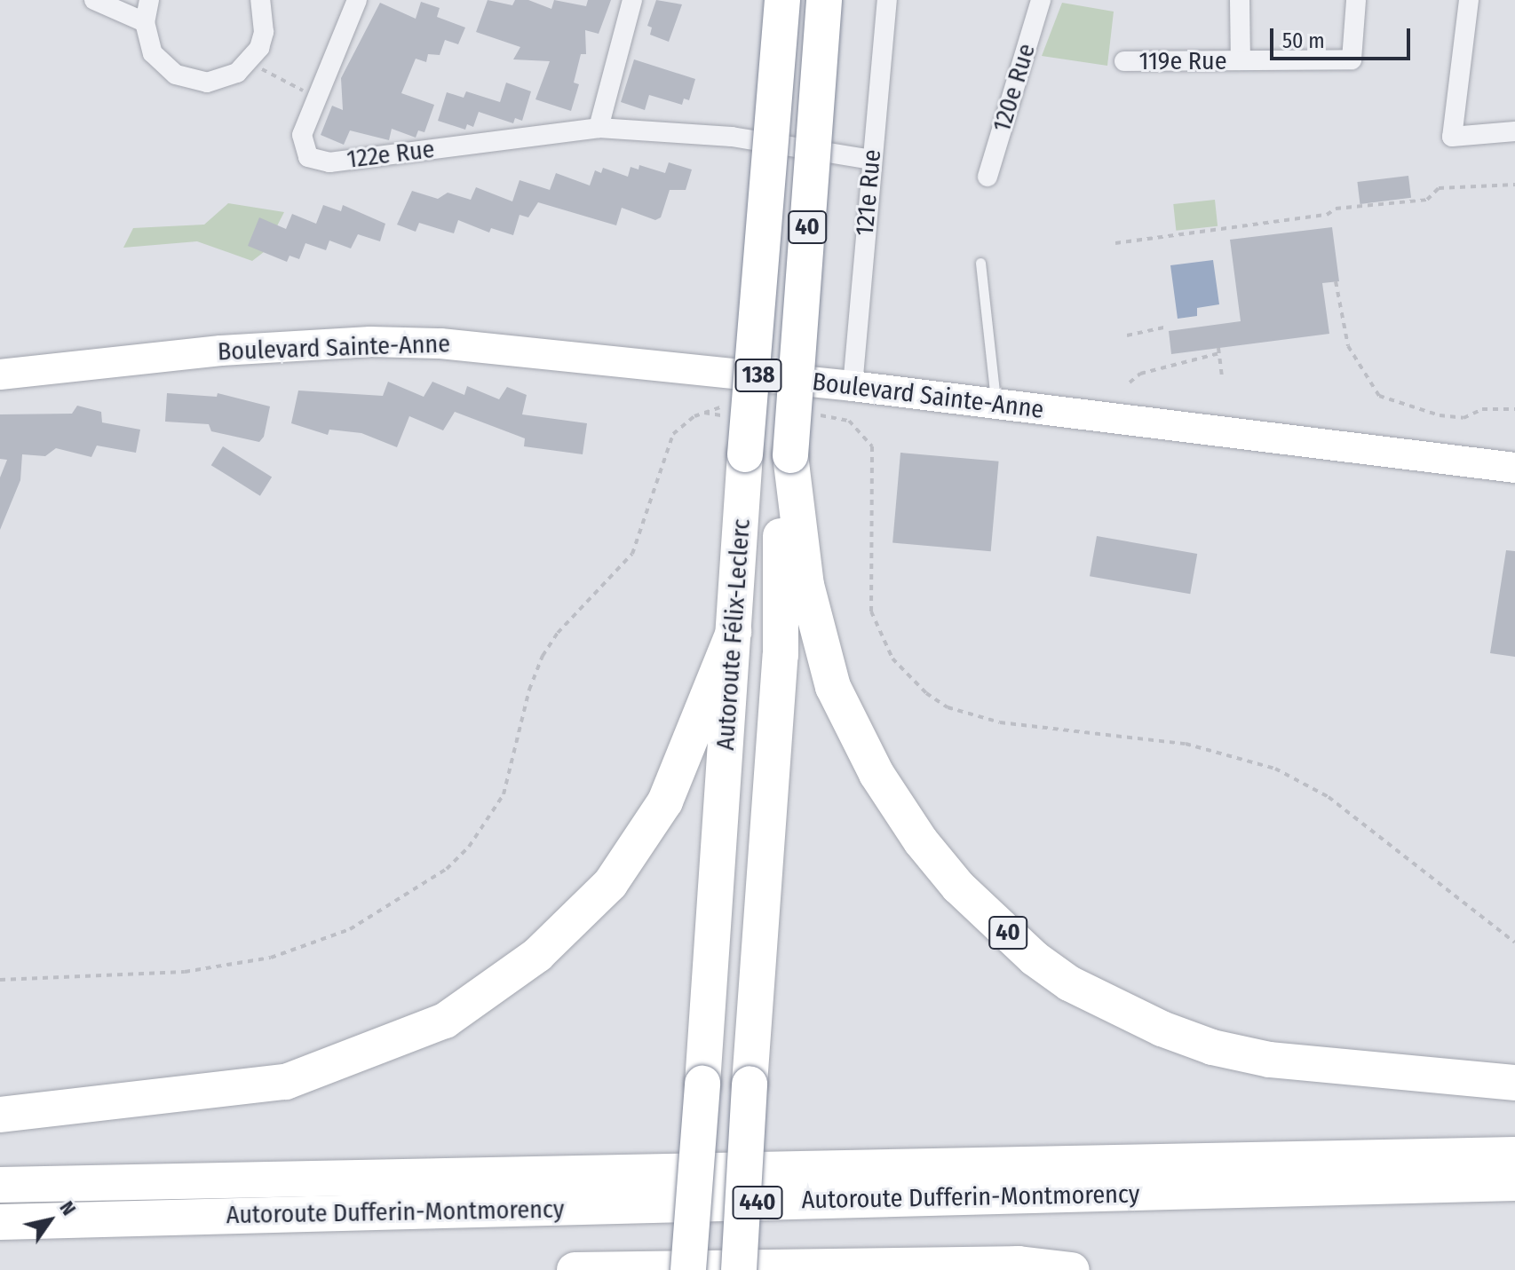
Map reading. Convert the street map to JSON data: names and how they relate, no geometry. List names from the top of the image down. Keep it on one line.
{"streets":{"highway":["40","Autoroute Félix-Leclerc","Autoroute Dufferin-Montmorency","440"],"main road":["Boulevard Sainte-Anne","138"],"street":["119e Rue","120e Rue","122e Rue","121e Rue"]},"crossings":[["122e Rue","121e Rue"],["121e Rue","Boulevard Sainte-Anne"]],"scale_bar":"50 m","north":"top right"}
